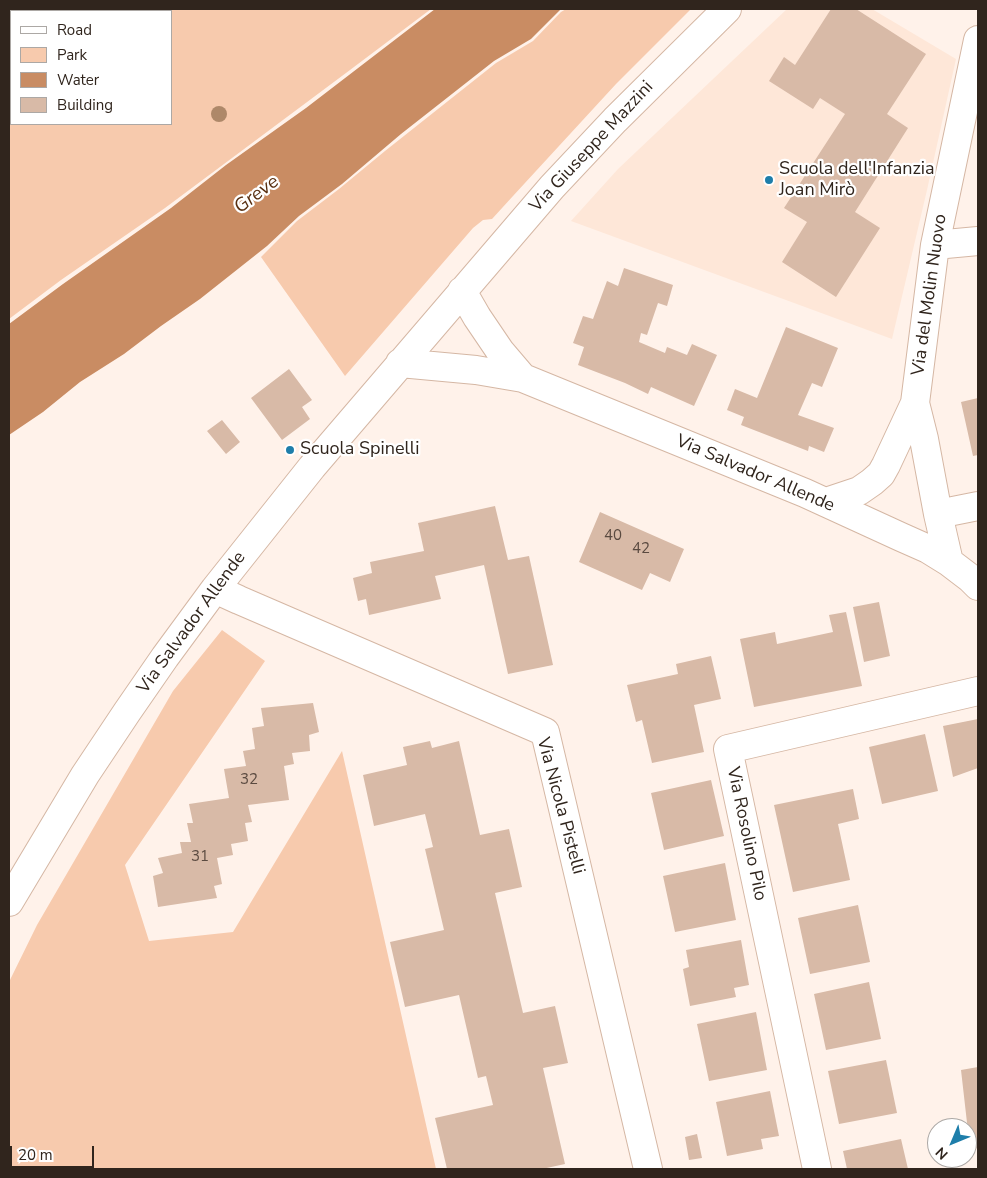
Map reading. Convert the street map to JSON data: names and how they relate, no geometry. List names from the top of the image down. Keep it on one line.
{"streets":{"street":["Via Giuseppe Mazzini","Via del Molin Nuovo","Via Salvador Allende","Via Nicola Pistelli","Via Rosolino Pilo"]},"crossings":[["Via Giuseppe Mazzini","Via Salvador Allende"],["Via del Molin Nuovo","Via Salvador Allende"],["Via Salvador Allende","Via Nicola Pistelli"]],"water":["Greve"],"places":["Scuola dell'Infanzia Joan Mirò","Scuola Spinelli"],"house_numbers":["40","42","32","31"],"legend":["Road","Park","Water","Building"],"scale_bar":"20 m","north":"bottom left"}
